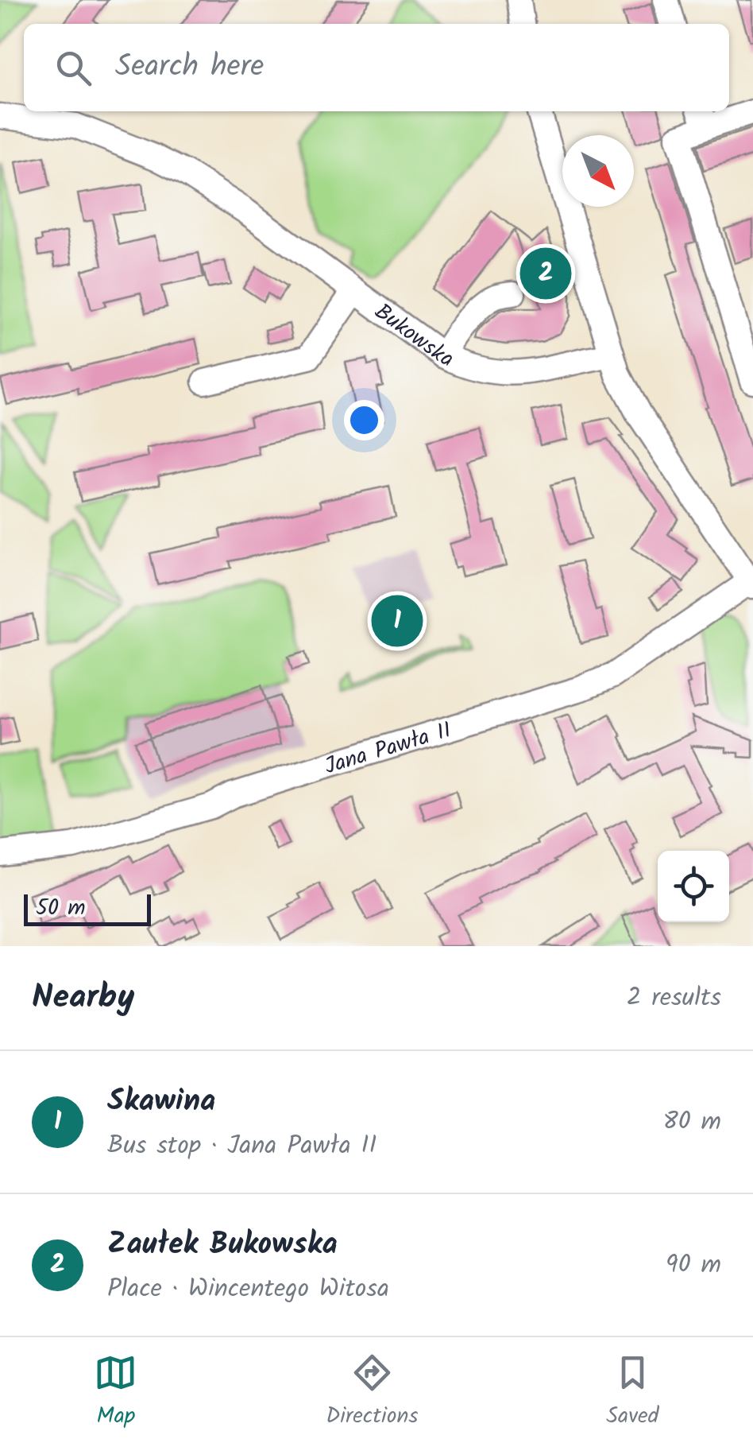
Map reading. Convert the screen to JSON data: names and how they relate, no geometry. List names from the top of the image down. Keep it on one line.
{"streets":{"street":["Bukowska","Jana Pawła II"]},"scale_bar":"50 m","north":"bottom right","page":{"search":"Search here","pins":["2","1"],"scale":"50 m","heading":["Nearby","2 results"],"list":[{"mark":"1","name":"Skawina","note":"Bus stop · Jana Pawła II","value":"80 m"},{"mark":"2","name":"Zaułek Bukowska","note":"Place · Wincentego Witosa","value":"90 m"}],"nav":["Map","Directions","Saved"]}}
